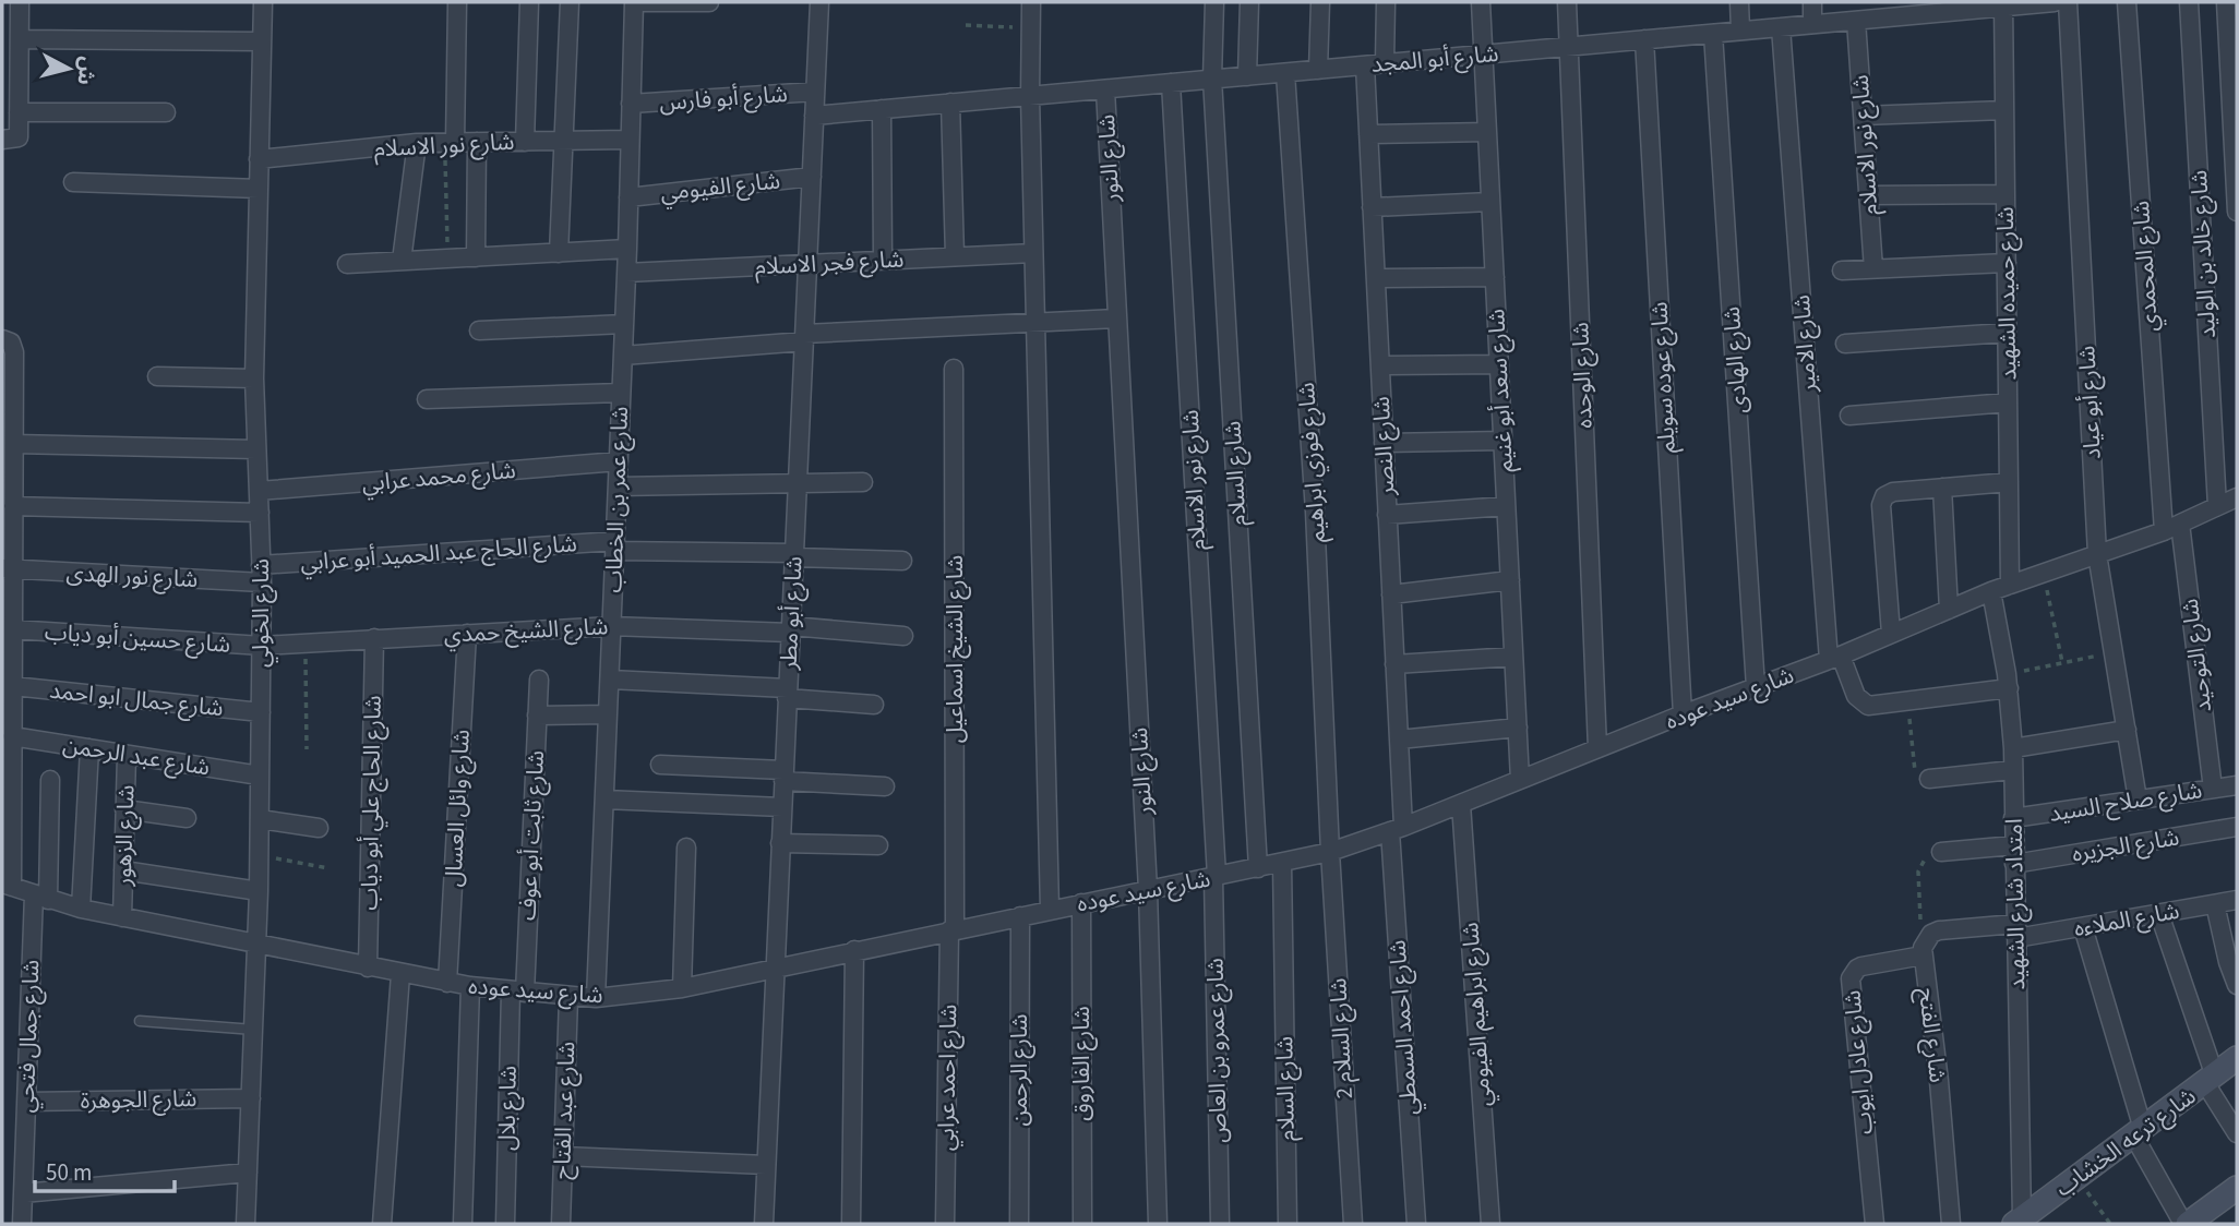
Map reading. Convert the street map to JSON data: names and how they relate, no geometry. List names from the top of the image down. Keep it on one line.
{"streets":{"street":["شارع أبو المجد","شارع أبو فارس","شارع نور الاسلام","شارع النور","شارع الفيومي","شارع خالد بن الوليد","شارع فجر الاسلام","شارع المحمدي","شارع حميده الشهيد","شارع الامير","شارع الهادى","شارع الوحده","شارع عوده سويلم","شارع سعد أبو غنيم","شارع أبو عياد","شارع النصر","شارع فوزي ابراهيم","شارع السلام","شارع محمد عرابي","شارع عمر بن الخطاب","شارع الحاج عبد الحميد أبو عرابي","شارع نور الهدى","شارع الخولي","شارع أبو مطر","شارع الشيخ حمدي","شارع حسين أبو دياب","شارع الشيخ اسماعيل","شارع التوحيد","شارع سيد عوده","شارع جمال ابو احمد","شارع عبد الرحمن","شارع صلاح السيد","شارع الحاج علي أبو دياب","شارع وائل العسال","شارع الزهور","شارع ثابت أبو عوف","شارع الجزيره","امتداد شارع الشهيد","شارع الملاءه","شارع ابراهيم الفيومي","شارع احمد السمطي","شارع الفتح","شارع جمال فتحي","شارع السلام 2","شارع عمرو بن العاص","شارع عادل ايوب","شارع الفاروق","شارع الرحمن","شارع احمد عرابي","شارع الجوهرة","شارع بلال","شارع عبد الفتاح","شارع ترعه الخشاب"]},"crossings":[["شارع أبو المجد","شارع نور الاسلام"],["شارع أبو المجد","شارع النور"],["شارع أبو المجد","شارع حميده الشهيد"],["شارع أبو المجد","شارع الامير"],["شارع أبو المجد","شارع الهادى"],["شارع أبو المجد","شارع الوحده"],["شارع أبو المجد","شارع عوده سويلم"],["شارع أبو المجد","شارع سعد أبو غنيم"],["شارع أبو المجد","شارع النصر"],["شارع أبو المجد","شارع فوزي ابراهيم"],["شارع أبو المجد","شارع السلام"],["شارع أبو المجد","شارع أبو مطر"],["شارع أبو فارس","شارع عمر بن الخطاب"],["شارع أبو فارس","شارع أبو مطر"],["شارع نور الاسلام","شارع عمر بن الخطاب"],["شارع نور الاسلام","شارع الخولي"],["شارع نور الاسلام","شارع سيد عوده"],["شارع نور الاسلام","شارع عمرو بن العاص"],["شارع النور","شارع سيد عوده"],["شارع الفيومي","شارع عمر بن الخطاب"],["شارع الفيومي","شارع أبو مطر"],["شارع خالد بن الوليد","شارع سيد عوده"],["شارع فجر الاسلام","شارع عمر بن الخطاب"],["شارع فجر الاسلام","شارع أبو مطر"],["شارع المحمدي","شارع التوحيد"],["شارع المحمدي","شارع سيد عوده"],["شارع حميده الشهيد","شارع سيد عوده"],["شارع الامير","شارع سيد عوده"],["شارع الهادى","شارع سيد عوده"],["شارع الوحده","شارع سيد عوده"],["شارع عوده سويلم","شارع سيد عوده"],["شارع سعد أبو غنيم","شارع سيد عوده"],["شارع أبو عياد","شارع سيد عوده"],["شارع أبو عياد","شارع صلاح السيد"],["شارع النصر","شارع سيد عوده"],["شارع النصر","شارع احمد السمطي"],["شارع فوزي ابراهيم","شارع سيد عوده"],["شارع فوزي ابراهيم","شارع السلام 2"],["شارع السلام","شارع سيد عوده"],["شارع محمد عرابي","شارع عمر بن الخطاب"],["شارع محمد عرابي","شارع الخولي"],["شارع عمر بن الخطاب","شارع الحاج عبد الحميد أبو عرابي"],["شارع عمر بن الخطاب","شارع الشيخ حمدي"],["شارع عمر بن الخطاب","شارع سيد عوده"],["شارع الحاج عبد الحميد أبو عرابي","شارع نور الهدى"],["شارع الحاج عبد الحميد أبو عرابي","شارع الخولي"],["شارع الحاج عبد الحميد أبو عرابي","شارع أبو مطر"],["شارع نور الهدى","شارع الخولي"],["شارع الخولي","شارع الشيخ حمدي"],["شارع الخولي","شارع حسين أبو دياب"],["شارع الخولي","شارع سيد عوده"],["شارع الخولي","شارع جمال ابو احمد"],["شارع الخولي","شارع عبد الرحمن"],["شارع الخولي","شارع الجوهرة"],["شارع أبو مطر","شارع الشيخ حمدي"],["شارع أبو مطر","شارع سيد عوده"],["شارع الشيخ حمدي","شارع حسين أبو دياب"],["شارع الشيخ حمدي","شارع الحاج علي أبو دياب"],["شارع الشيخ حمدي","شارع وائل العسال"],["شارع الشيخ اسماعيل","شارع سيد عوده"],["شارع الشيخ اسماعيل","شارع احمد عرابي"],["شارع التوحيد","شارع سيد عوده"],["شارع التوحيد","شارع صلاح السيد"],["شارع سيد عوده","شارع الحاج علي أبو دياب"],["شارع سيد عوده","شارع وائل العسال"],["شارع سيد عوده","شارع الزهور"],["شارع سيد عوده","شارع ثابت أبو عوف"],["شارع سيد عوده","امتداد شارع الشهيد"],["شارع سيد عوده","شارع ابراهيم الفيومي"],["شارع سيد عوده","شارع احمد السمطي"],["شارع سيد عوده","شارع جمال فتحي"],["شارع سيد عوده","شارع السلام 2"],["شارع سيد عوده","شارع عمرو بن العاص"],["شارع سيد عوده","شارع الفاروق"],["شارع سيد عوده","شارع الرحمن"],["شارع سيد عوده","شارع احمد عرابي"],["شارع سيد عوده","شارع بلال"],["شارع سيد عوده","شارع عبد الفتاح"],["شارع عبد الرحمن","شارع الزهور"],["شارع صلاح السيد","امتداد شارع الشهيد"],["شارع ثابت أبو عوف","شارع بلال"],["شارع الجزيره","امتداد شارع الشهيد"],["امتداد شارع الشهيد","شارع الملاءه"],["امتداد شارع الشهيد","شارع ترعه الخشاب"],["شارع الفتح","شارع عادل ايوب"],["شارع جمال فتحي","شارع الجوهرة"]],"scale_bar":"50 m","north":"right"}
